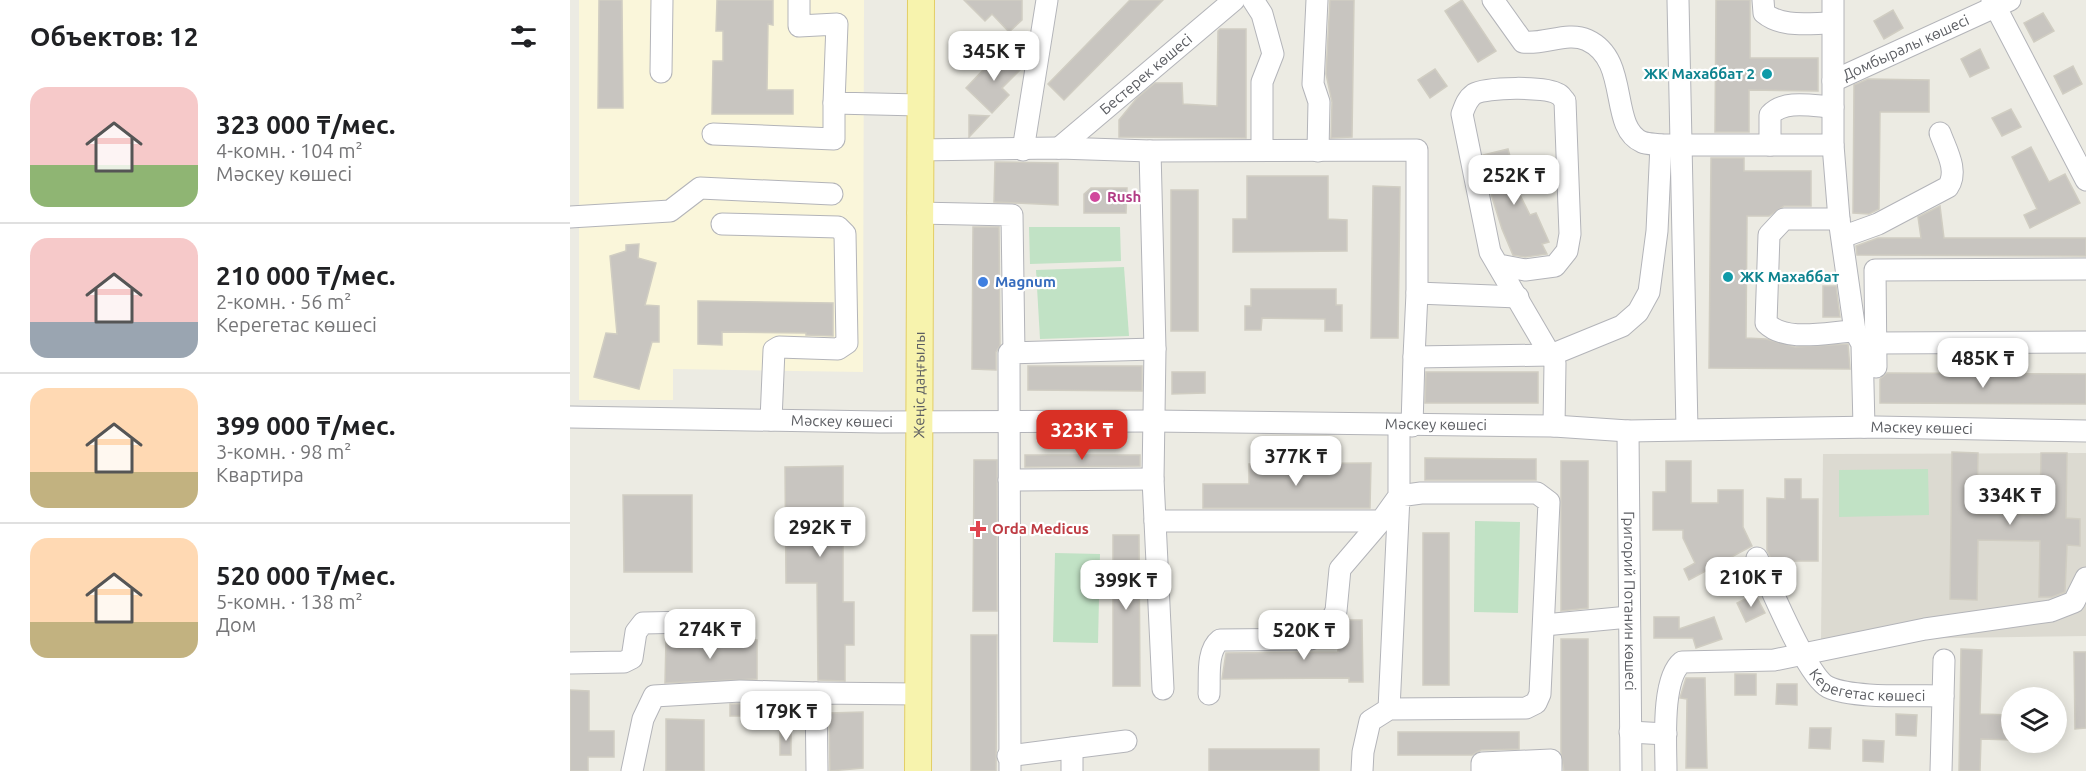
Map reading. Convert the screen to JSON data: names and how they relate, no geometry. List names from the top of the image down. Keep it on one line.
{"streets":{"main road":["Жеңіс даңғылы"],"street":["Домбыралы көшесі","Бестерек көшесі","Мәскеу көшесі","Григорий Потанин көшесі","Керегетас көшесі"]},"crossings":[["Жеңіс даңғылы","Мәскеу көшесі"],["Мәскеу көшесі","Григорий Потанин көшесі"]],"places":{"other":["ЖК Махаббат 2","Rush","ЖК Махаббат","Magnum"],"health":["Orda Medicus"]},"page":{"heading":"Объектов: 12","price":["345K ₸","252K ₸","485K ₸","323K ₸","377K ₸","334K ₸","292K ₸","210K ₸","399K ₸","274K ₸","520K ₸","179K ₸"],"list":[{"name":"323 000 ₸/мес.","note":"4-комн. · 104 m² · Мәскеу көшесі"},{"name":"210 000 ₸/мес.","note":"2-комн. · 56 m² · Керегетас көшесі"},{"name":"399 000 ₸/мес.","note":"3-комн. · 98 m² · Квартира"},{"name":"520 000 ₸/мес.","note":"5-комн. · 138 m² · Дом"}]}}
